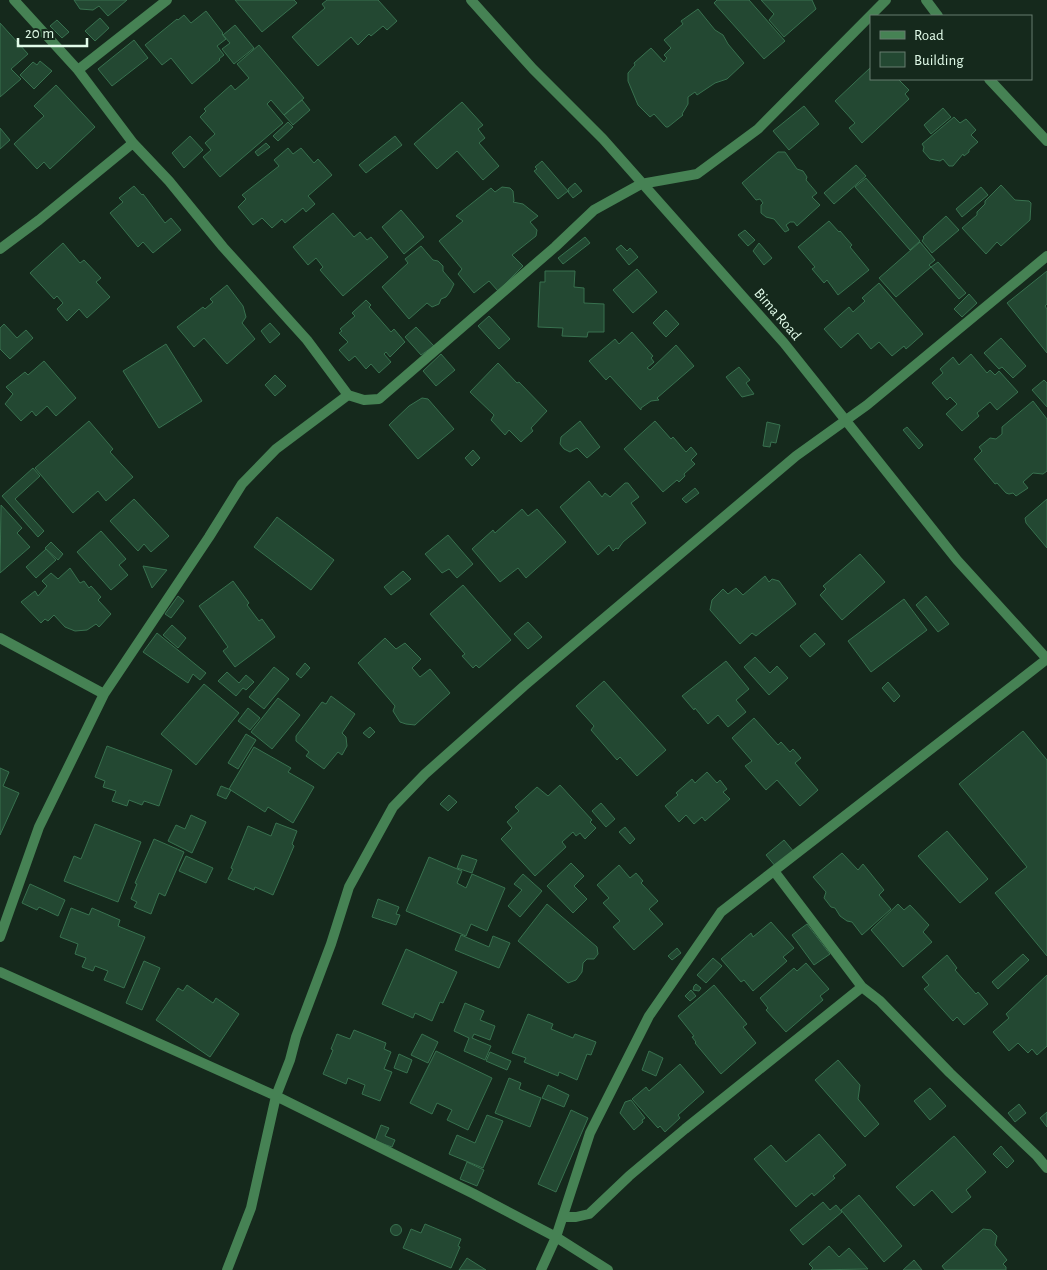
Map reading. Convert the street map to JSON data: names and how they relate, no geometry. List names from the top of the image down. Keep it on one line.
{"streets":{"street":["Bima Road"]},"legend":["Road","Building"],"scale_bar":"20 m"}
